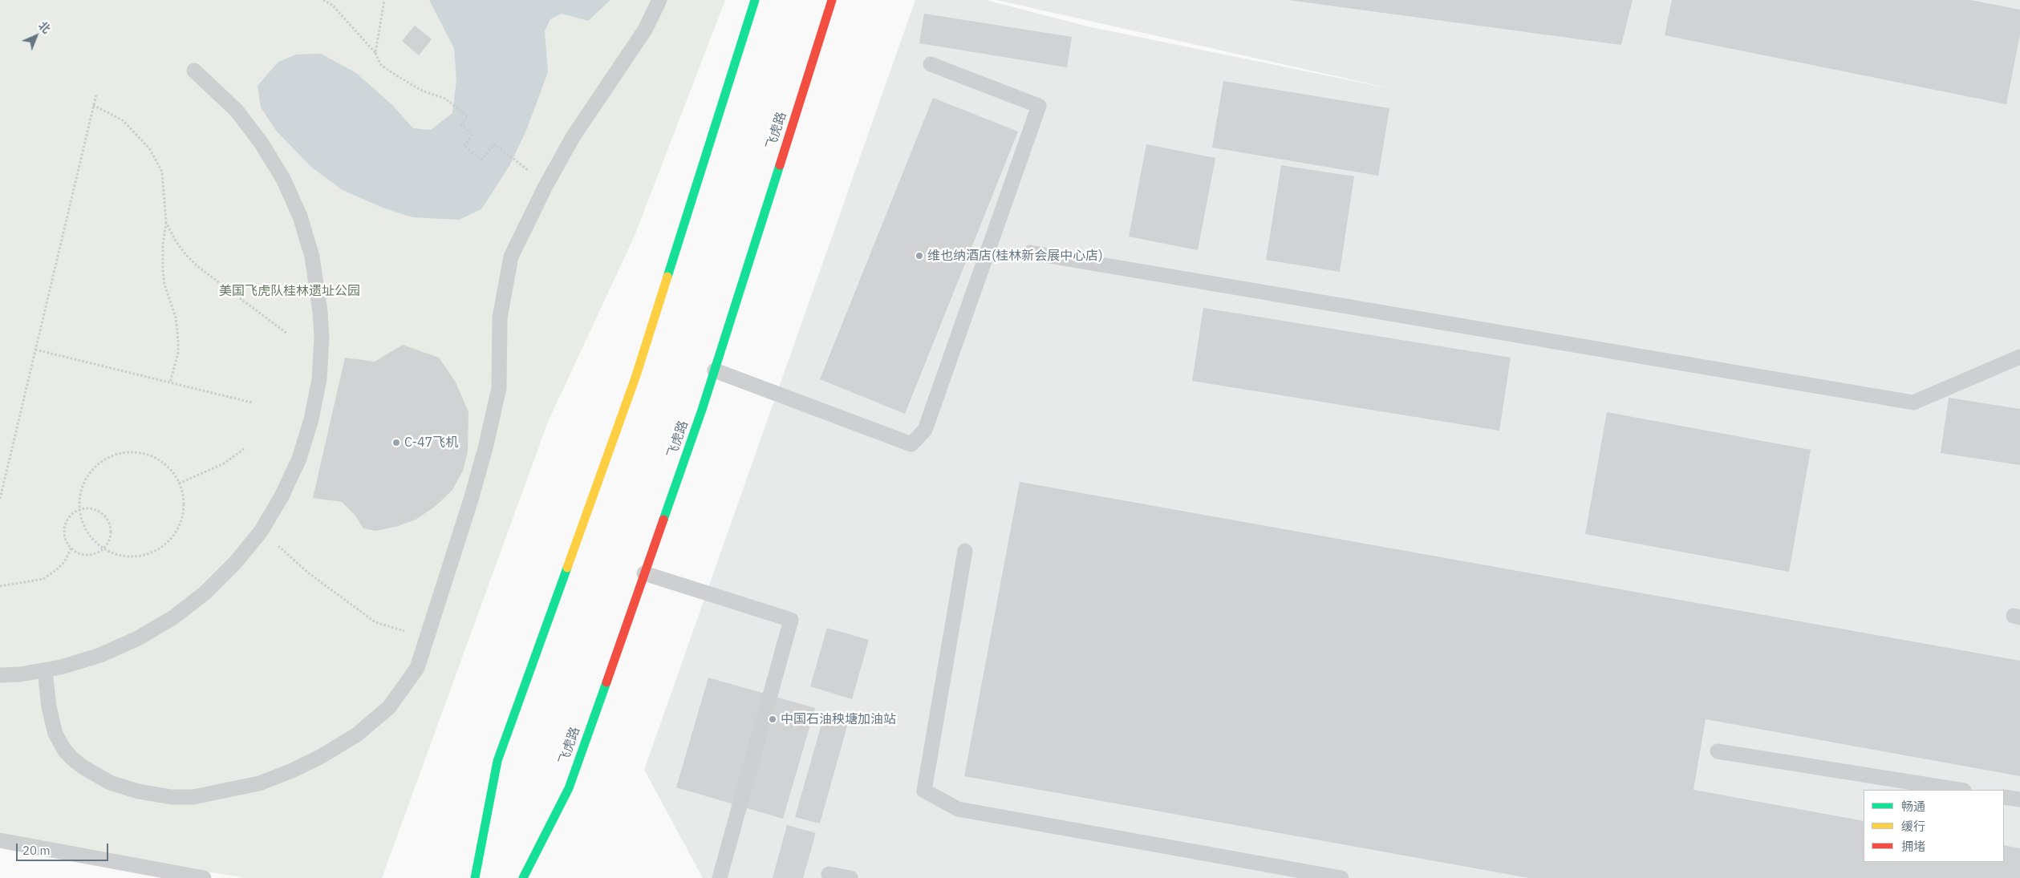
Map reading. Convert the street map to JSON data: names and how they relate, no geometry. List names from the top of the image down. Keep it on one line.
{"streets":{"main road":["飞虎路"]},"parks":["美国飞虎队桂林遗址公园"],"places":["维也纳酒店(桂林新会展中心店)","C-47飞机","中国石油秧塘加油站"],"legend":["畅通","缓行","拥堵"],"scale_bar":"20 m","north":"top right"}
